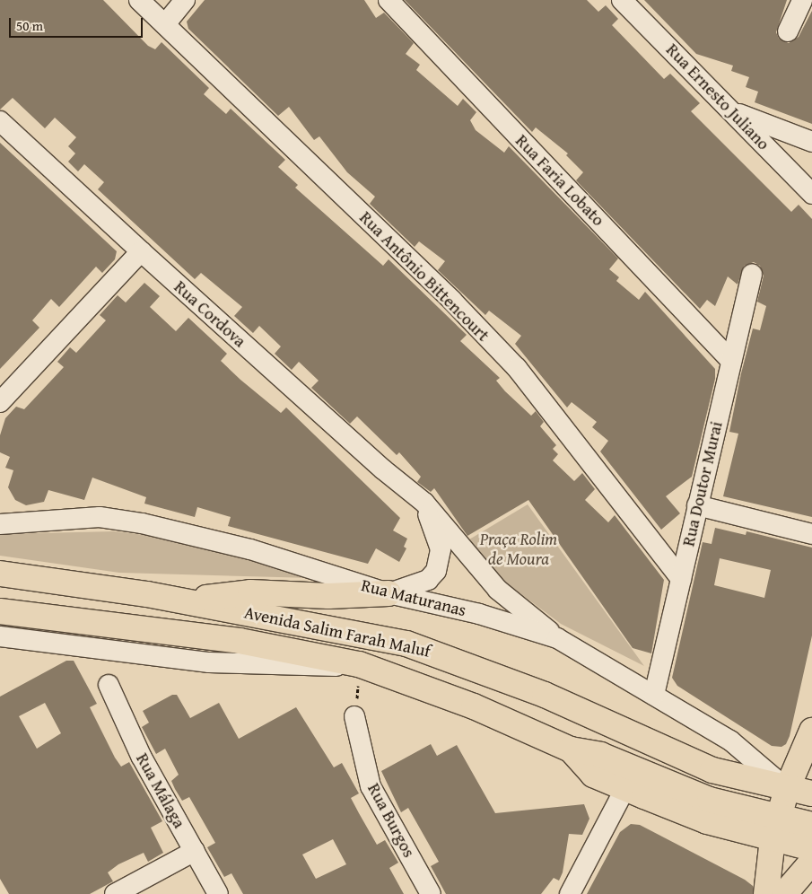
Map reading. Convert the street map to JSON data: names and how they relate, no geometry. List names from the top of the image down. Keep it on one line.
{"streets":{"main road":["Avenida Salim Farah Maluf"],"street":["Rua Ernesto Juliano","Rua Faria Lobato","Rua Antônio Bittencourt","Rua Cordova","Rua Doutor Murai","Rua Maturanas","Rua Málaga","Rua Burgos"]},"crossings":[["Rua Faria Lobato","Rua Doutor Murai"],["Rua Antônio Bittencourt","Rua Doutor Murai"],["Rua Cordova","Rua Maturanas"],["Rua Doutor Murai","Rua Maturanas"],["Rua Maturanas","Avenida Salim Farah Maluf"]],"parks":["Praça Rolim de Moura"],"scale_bar":"50 m"}
